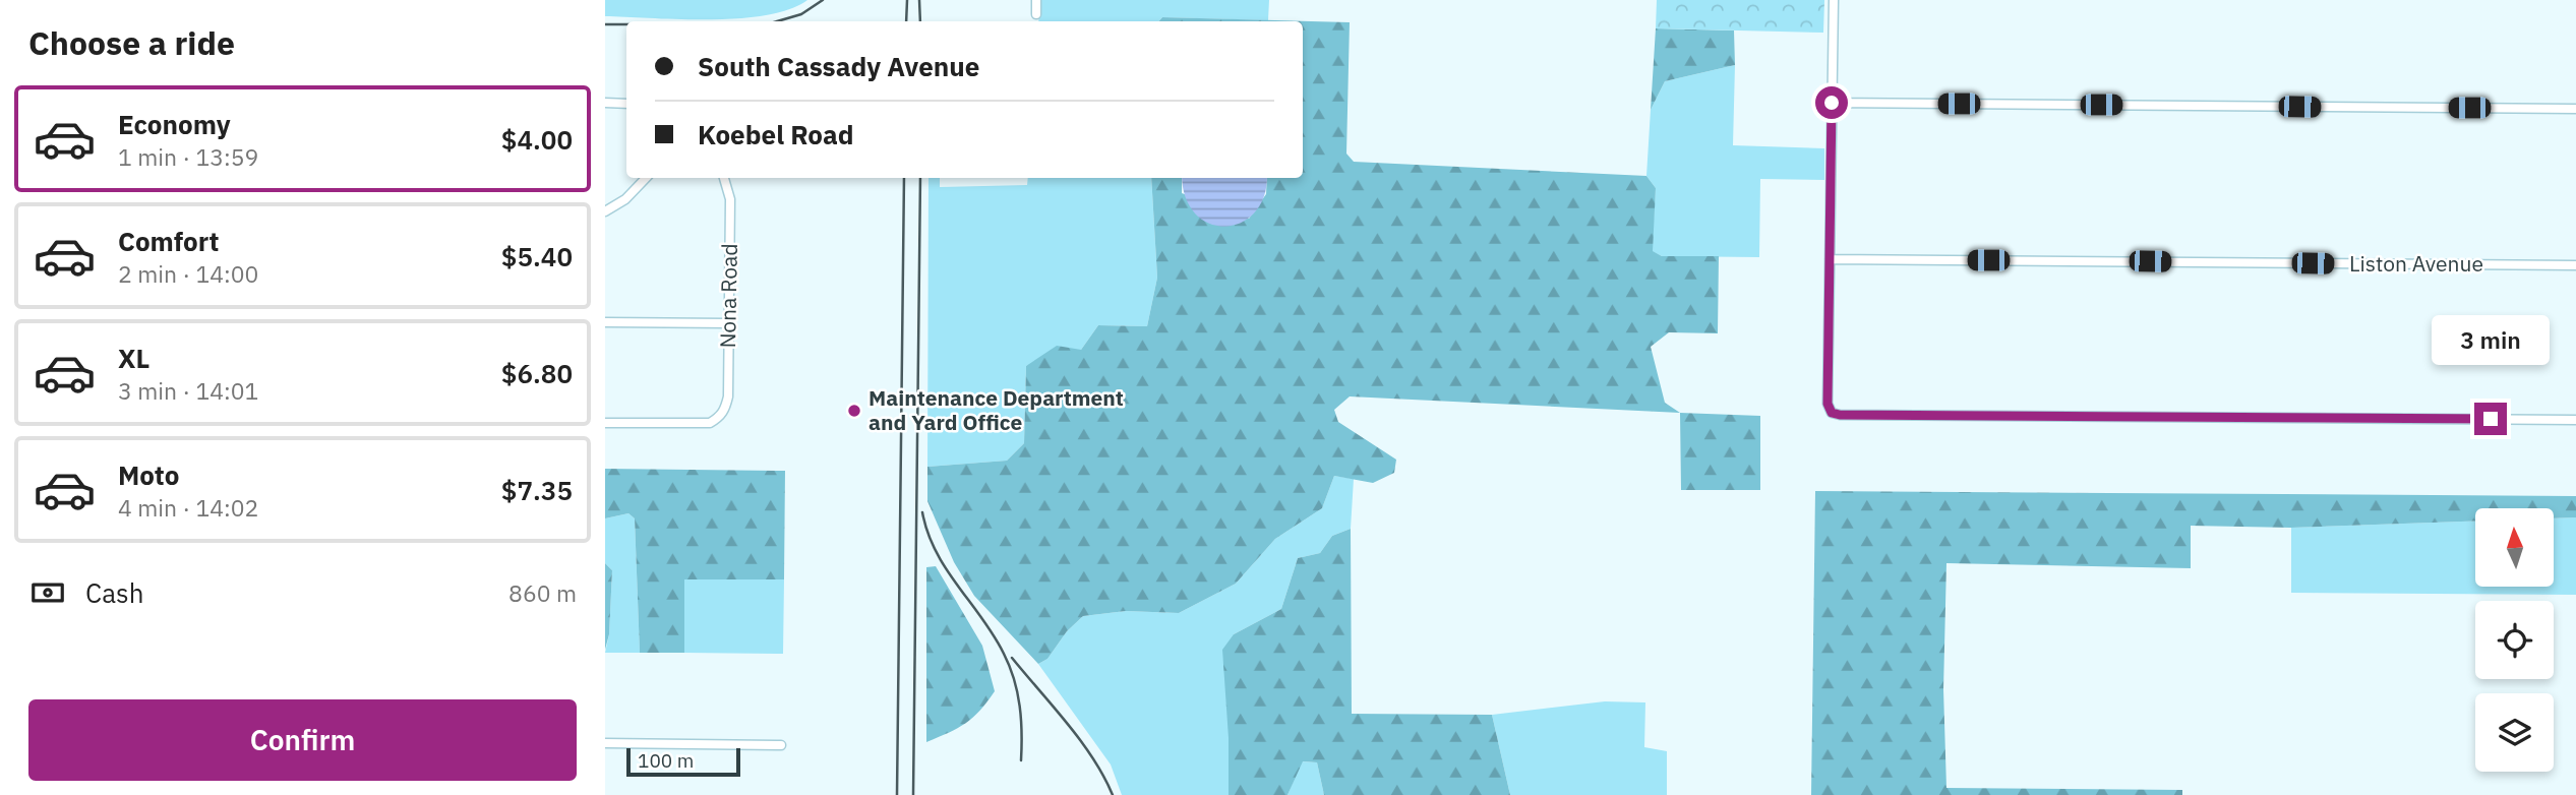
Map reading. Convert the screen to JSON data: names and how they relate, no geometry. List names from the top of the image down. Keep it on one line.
{"streets":{"street":["Liston Avenue","Nona Road"]},"places":["Maintenance Department and Yard Office"],"scale_bar":"100 m","north":"top","page":{"heading":"Choose a ride","banner":["South Cassady Avenue","Koebel Road"],"list":[{"name":"Economy","note":"1 min · 13:59","value":"$4.00"},{"name":"Comfort","note":"2 min · 14:00","value":"$5.40"},{"name":"XL","note":"3 min · 14:01","value":"$6.80"},{"name":"Moto","note":"4 min · 14:02","value":"$7.35"}],"bubble":"3 min","pay":["Cash","860 m"],"buttons":"Confirm","scale":"100 m"}}
